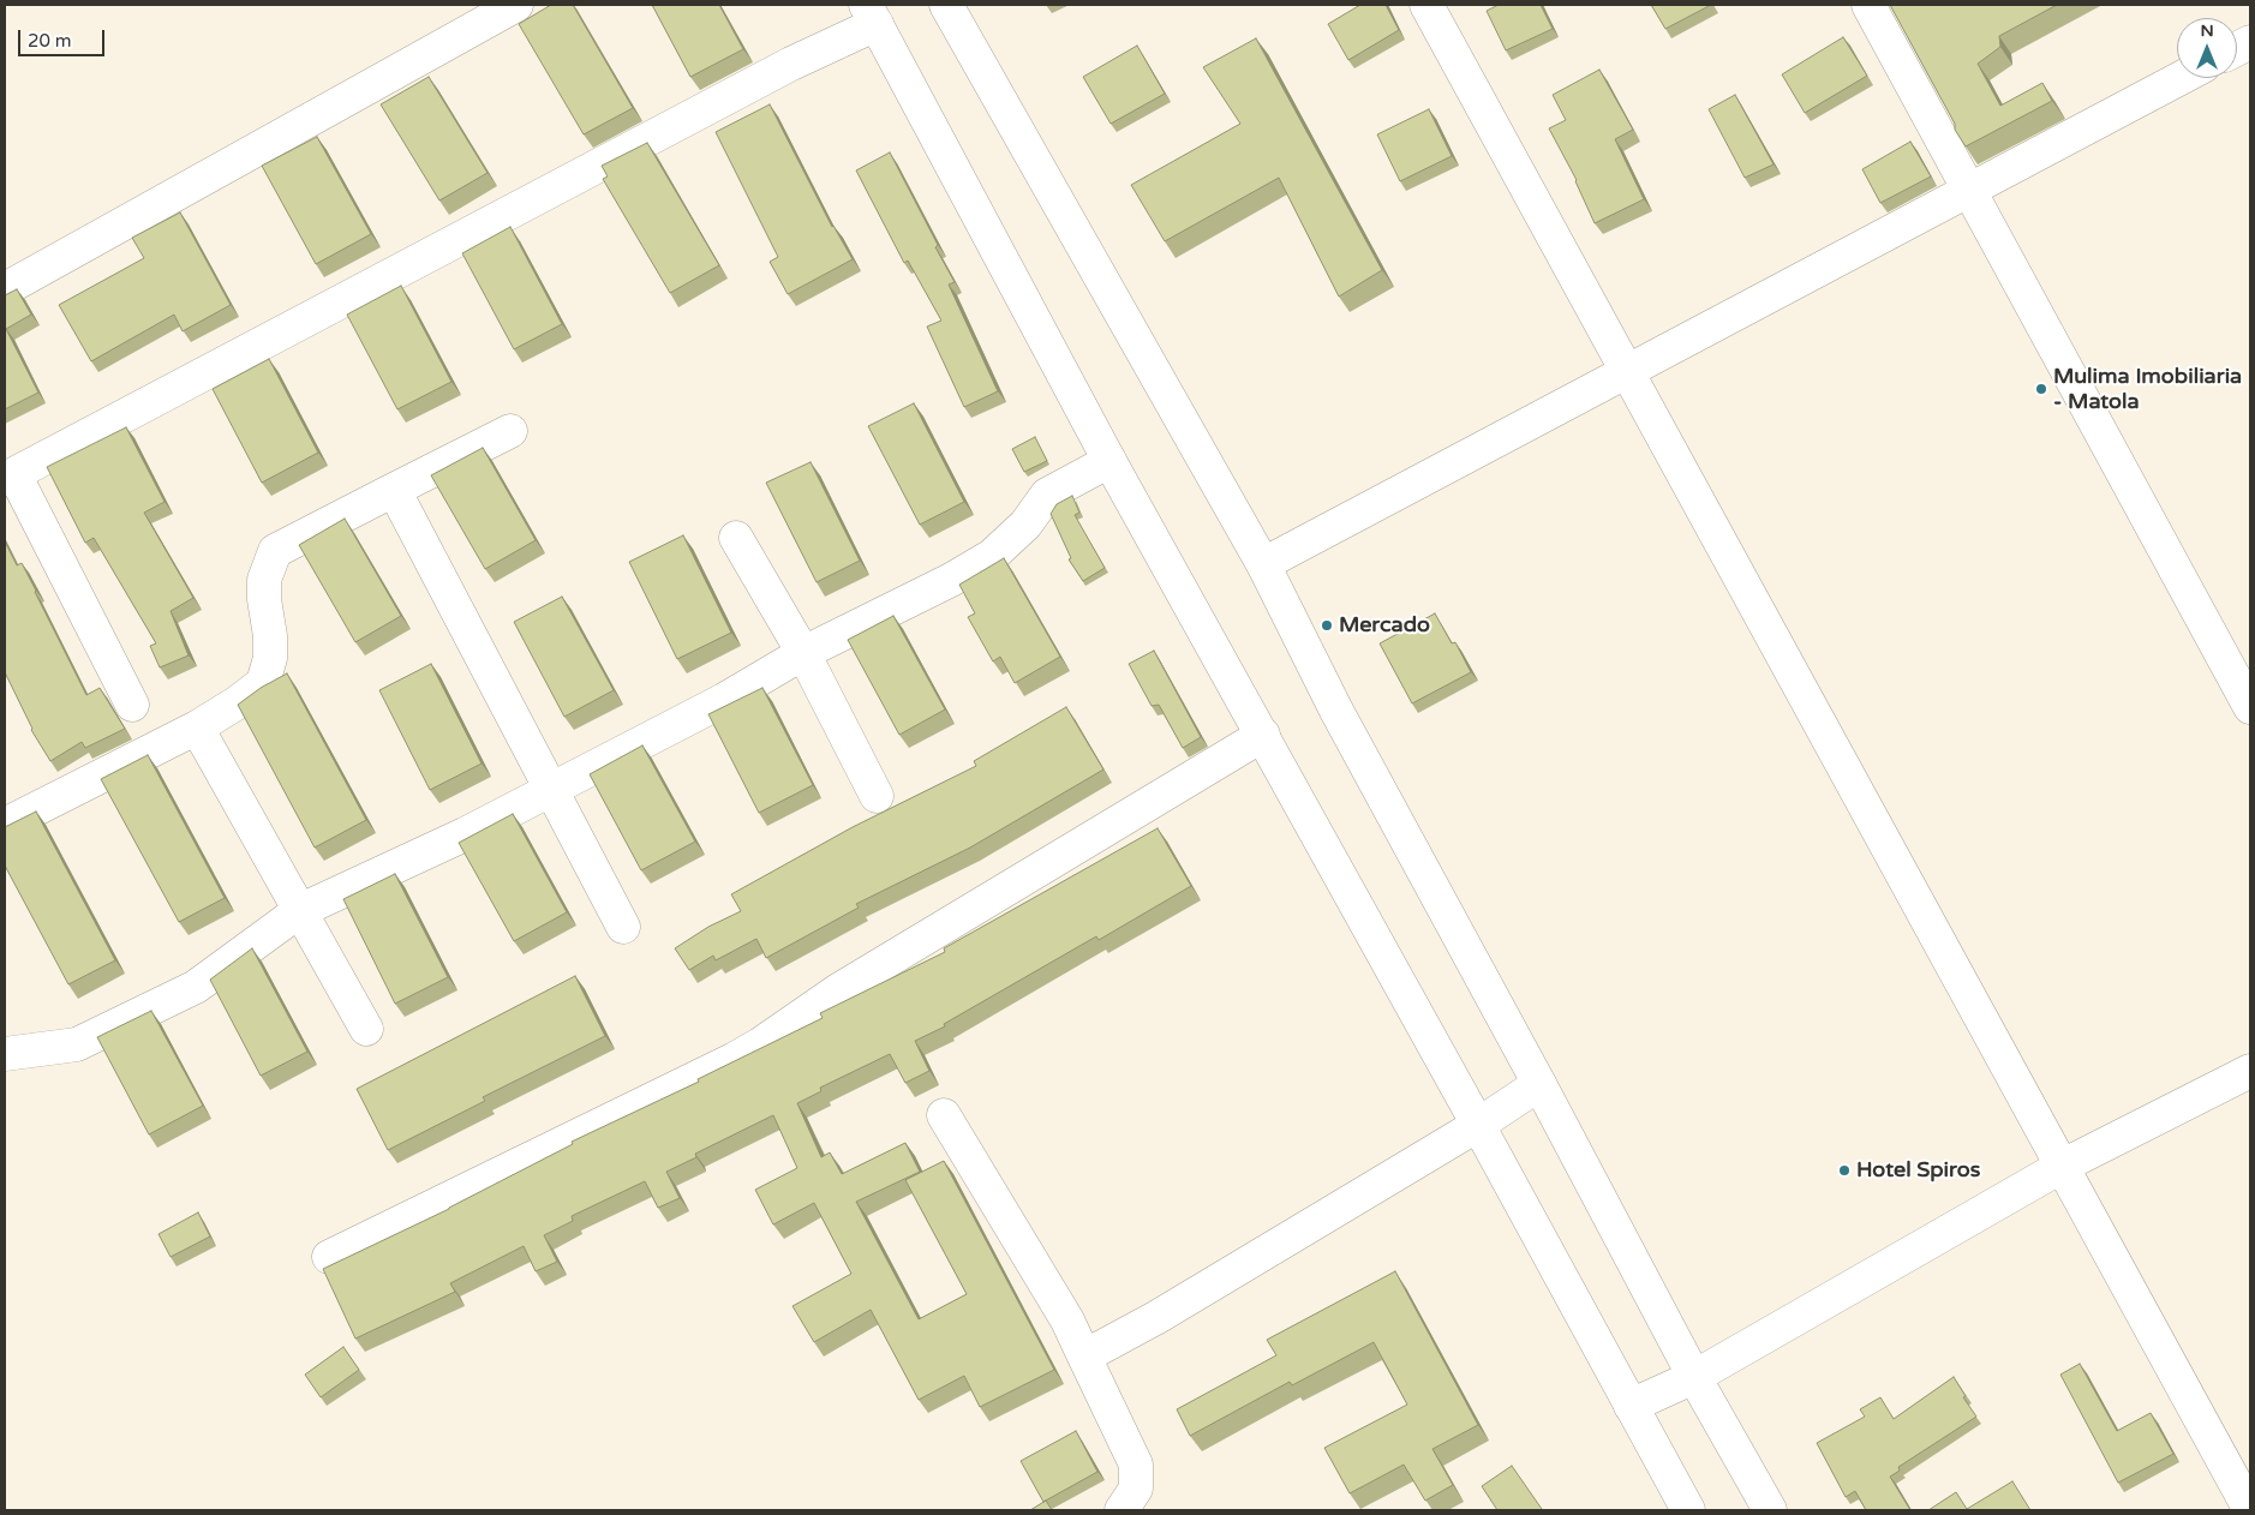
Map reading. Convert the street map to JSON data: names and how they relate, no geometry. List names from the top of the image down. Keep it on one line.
{"places":["Mulima Imobiliaria - Matola","Mercado","Hotel Spiros"],"scale_bar":"20 m","north":"top"}
